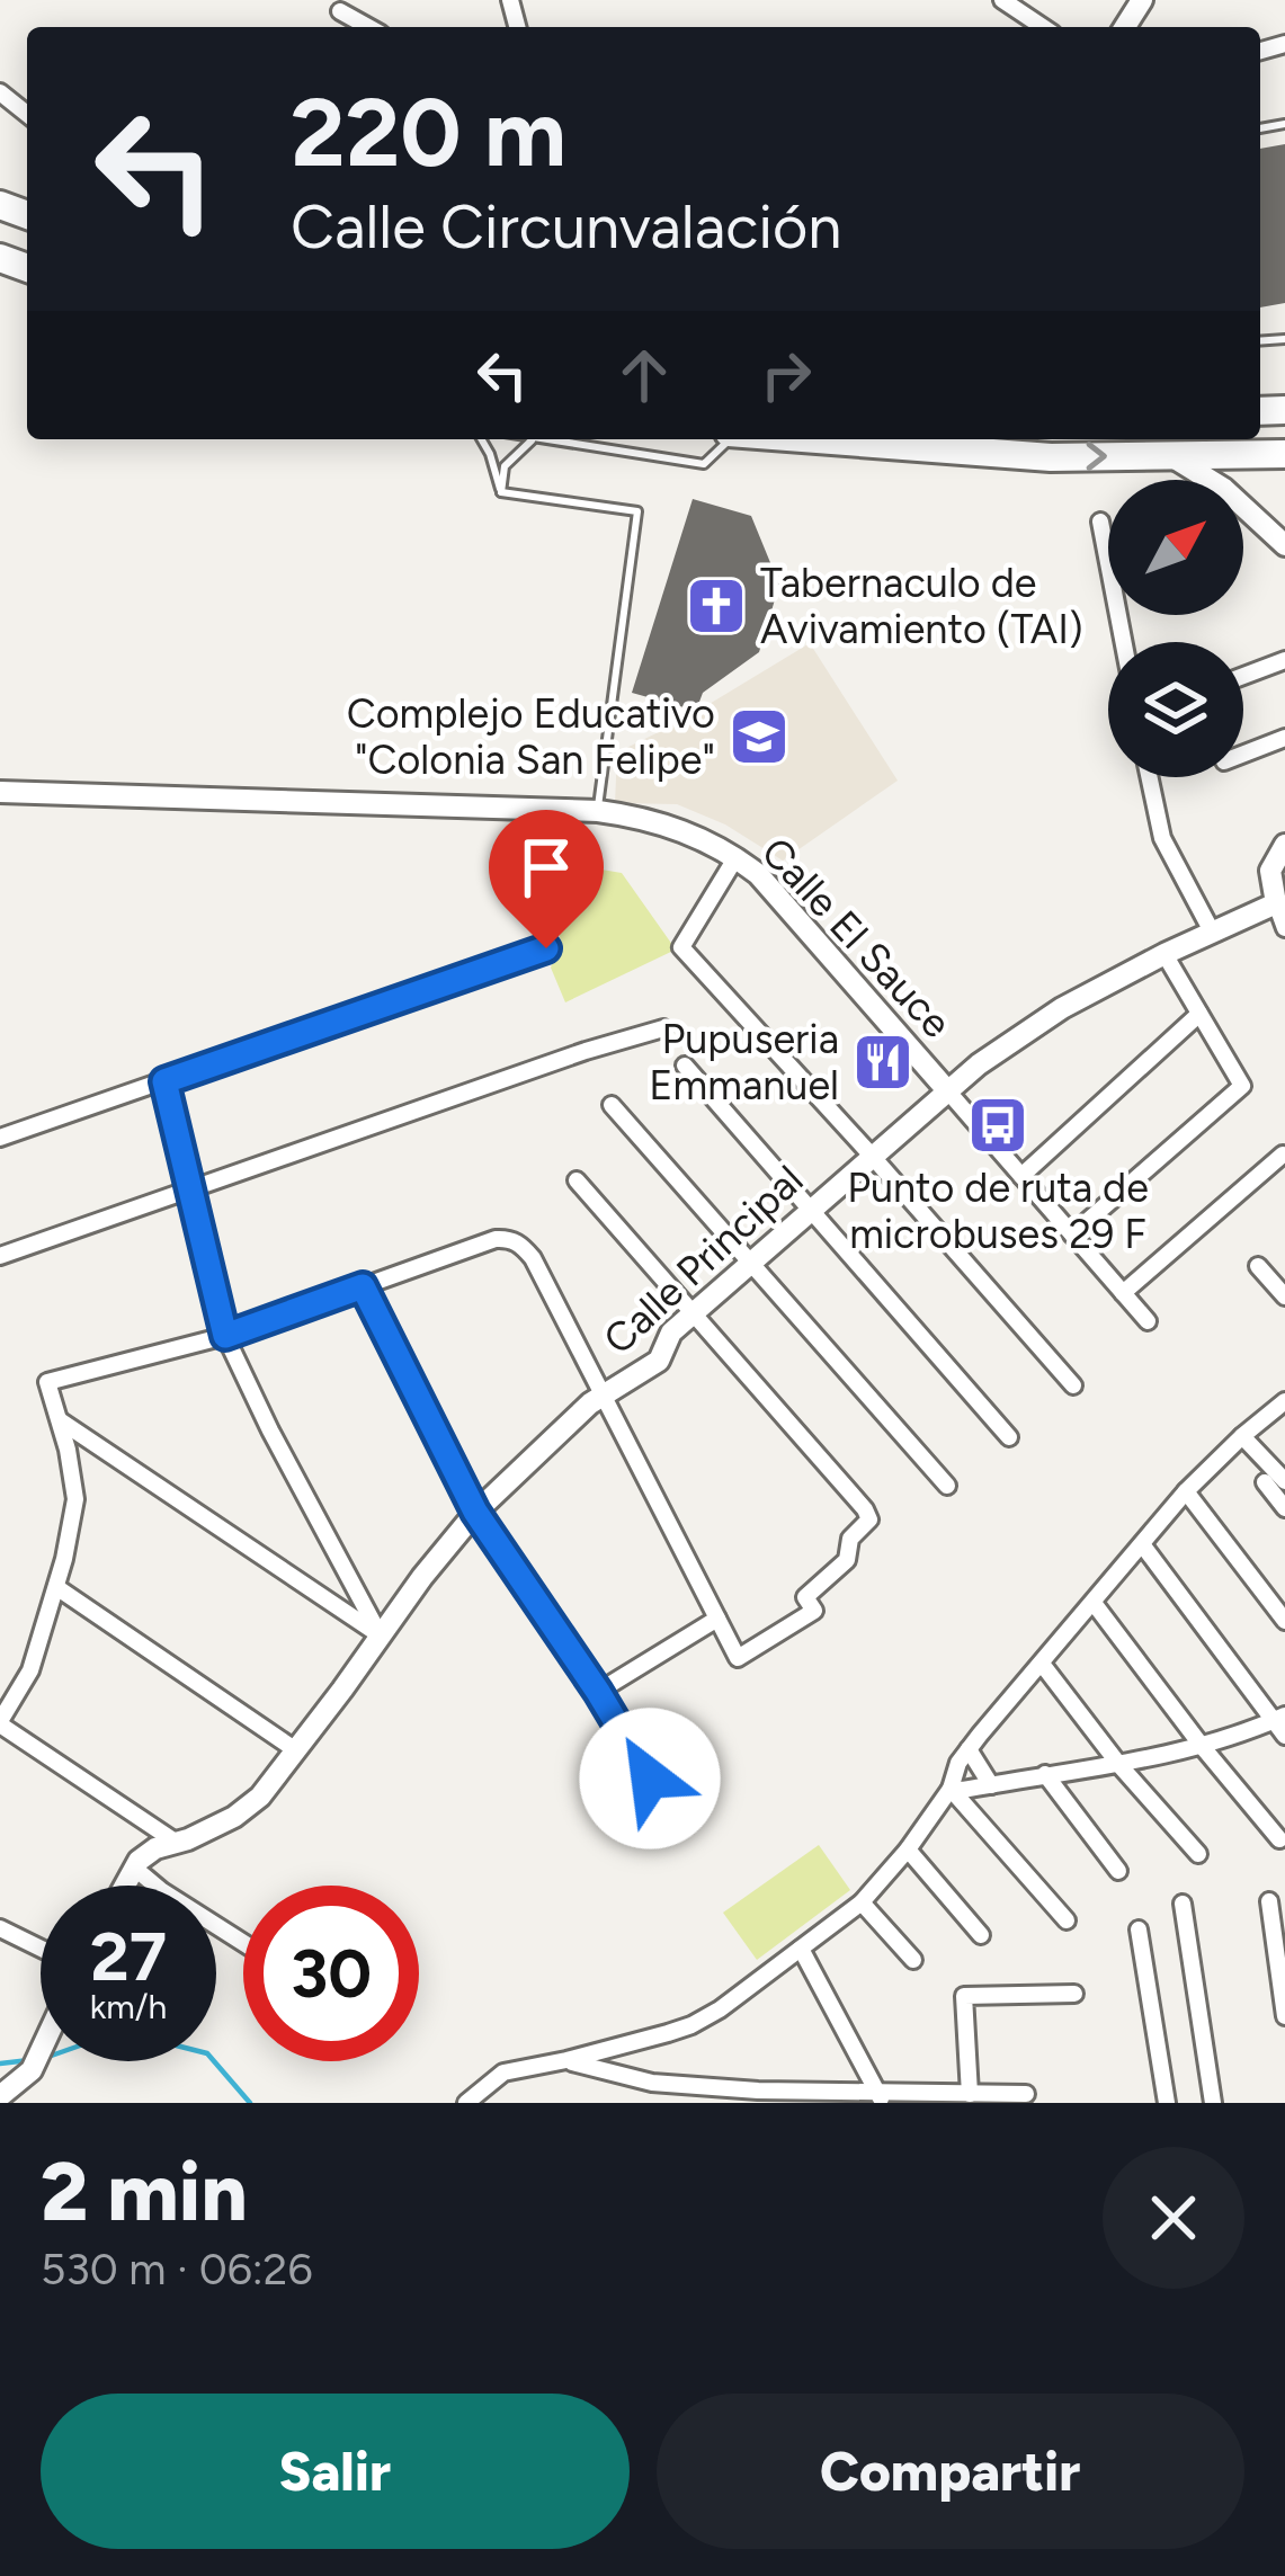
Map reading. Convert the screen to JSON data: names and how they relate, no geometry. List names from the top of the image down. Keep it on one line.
{"streets":{"street":["Calle El Sauce","Calle Principal"]},"crossings":[["Calle El Sauce","Calle Principal"]],"places":{"church":["Tabernaculo de Avivamiento (TAI)"],"school or university":["Complejo Educativo \"Colonia San Felipe\""],"restaurant":["Pupuseria Emmanuel"],"bus stop":["Punto de ruta de microbuses 29 F"]},"north":"top right","page":{"turn":["220 m","Calle Circunvalación"],"speed":"27 km/h","limit":"30","heading":["2 min","530 m · 06:26"],"buttons":["Salir","Compartir"]}}
